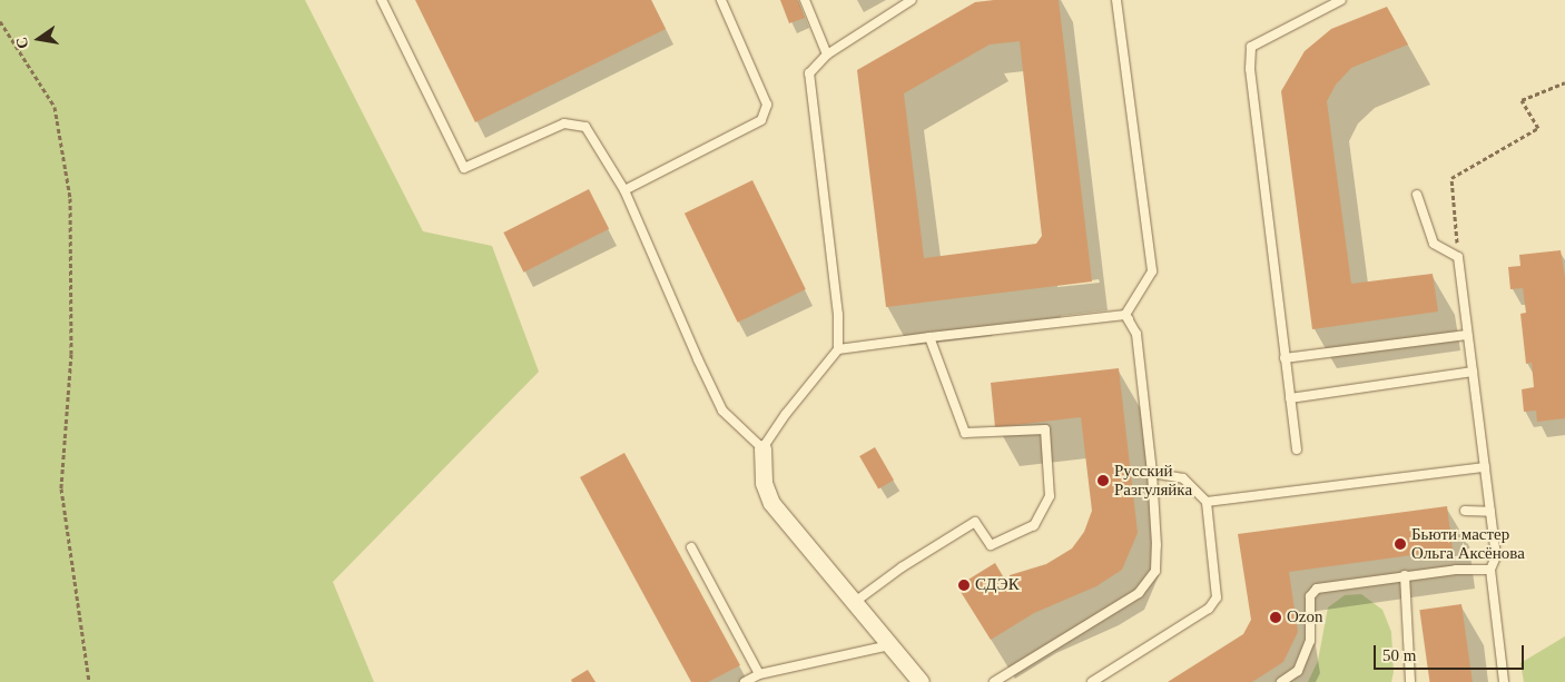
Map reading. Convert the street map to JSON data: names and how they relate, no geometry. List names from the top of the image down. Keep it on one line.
{"places":["Русский Разгуляйка","Бьюти мастер Oльга Аксёнова","СДЭК","Ozon"],"scale_bar":"50 m","north":"left"}
